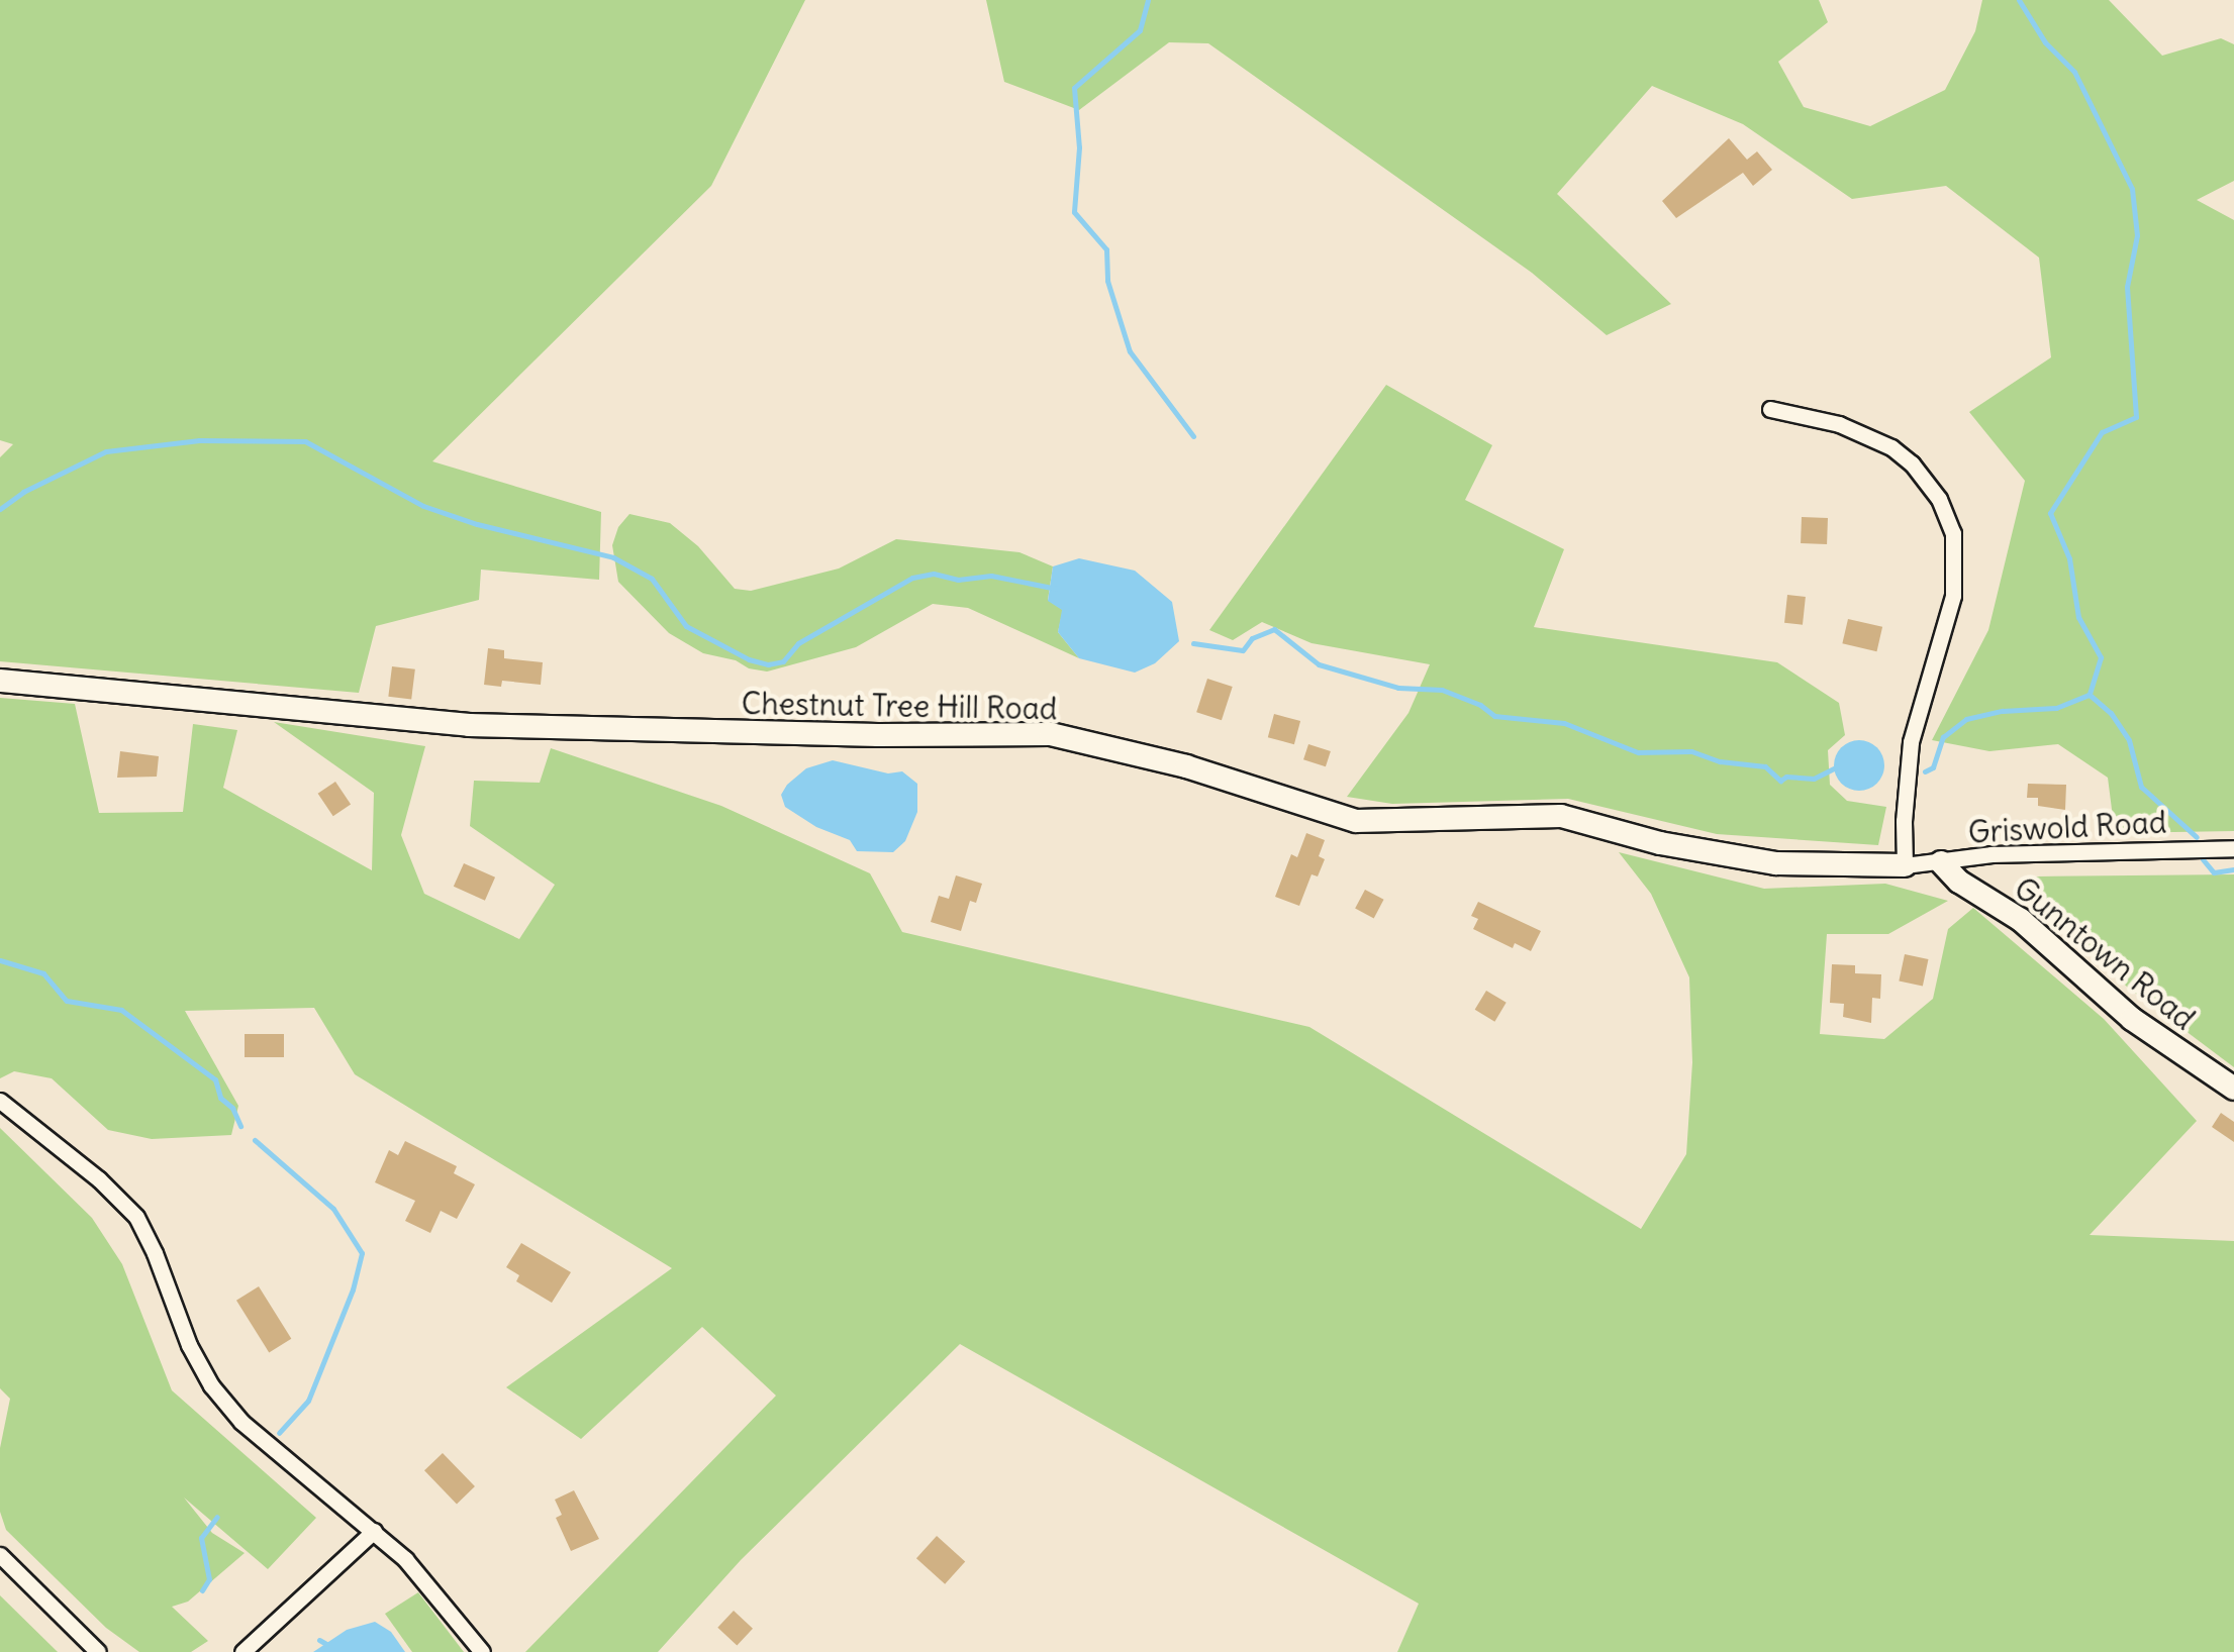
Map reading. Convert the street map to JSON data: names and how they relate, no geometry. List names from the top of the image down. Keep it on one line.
{"streets":{"street":["Chestnut Tree Hill Road","Griswold Road","Gunntown Road"]},"crossings":[["Chestnut Tree Hill Road","Griswold Road"],["Griswold Road","Gunntown Road"]]}
